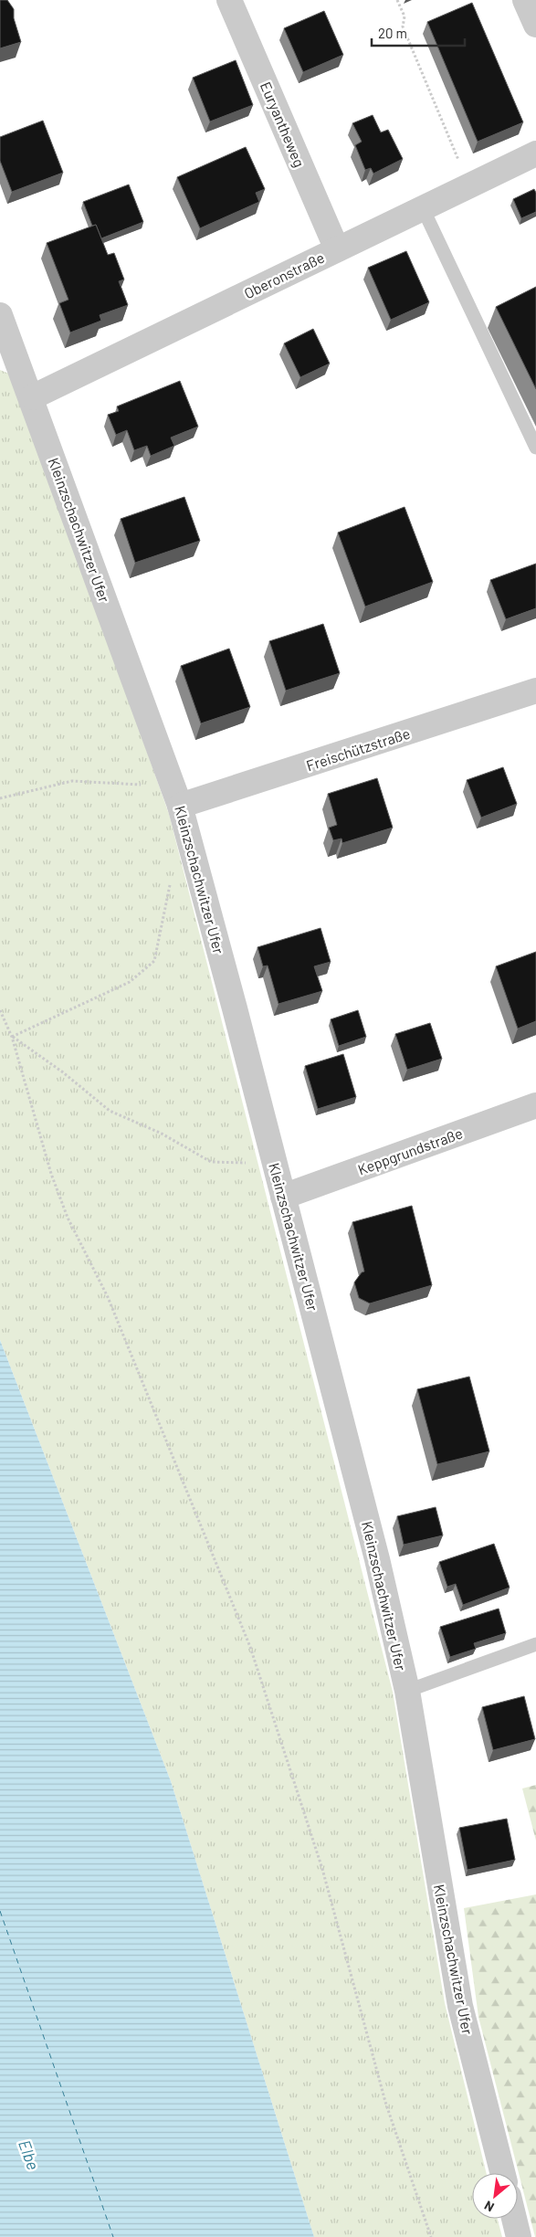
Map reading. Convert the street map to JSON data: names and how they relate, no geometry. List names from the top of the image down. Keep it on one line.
{"streets":{"street":["Euryantheweg","Oberonstraße","Kleinzschachwitzer Ufer","Freischützstraße","Keppgrundstraße"]},"crossings":[["Euryantheweg","Oberonstraße"],["Oberonstraße","Kleinzschachwitzer Ufer"],["Kleinzschachwitzer Ufer","Freischützstraße"],["Kleinzschachwitzer Ufer","Keppgrundstraße"]],"water":["Elbe"],"scale_bar":"20 m","north":"bottom left"}
